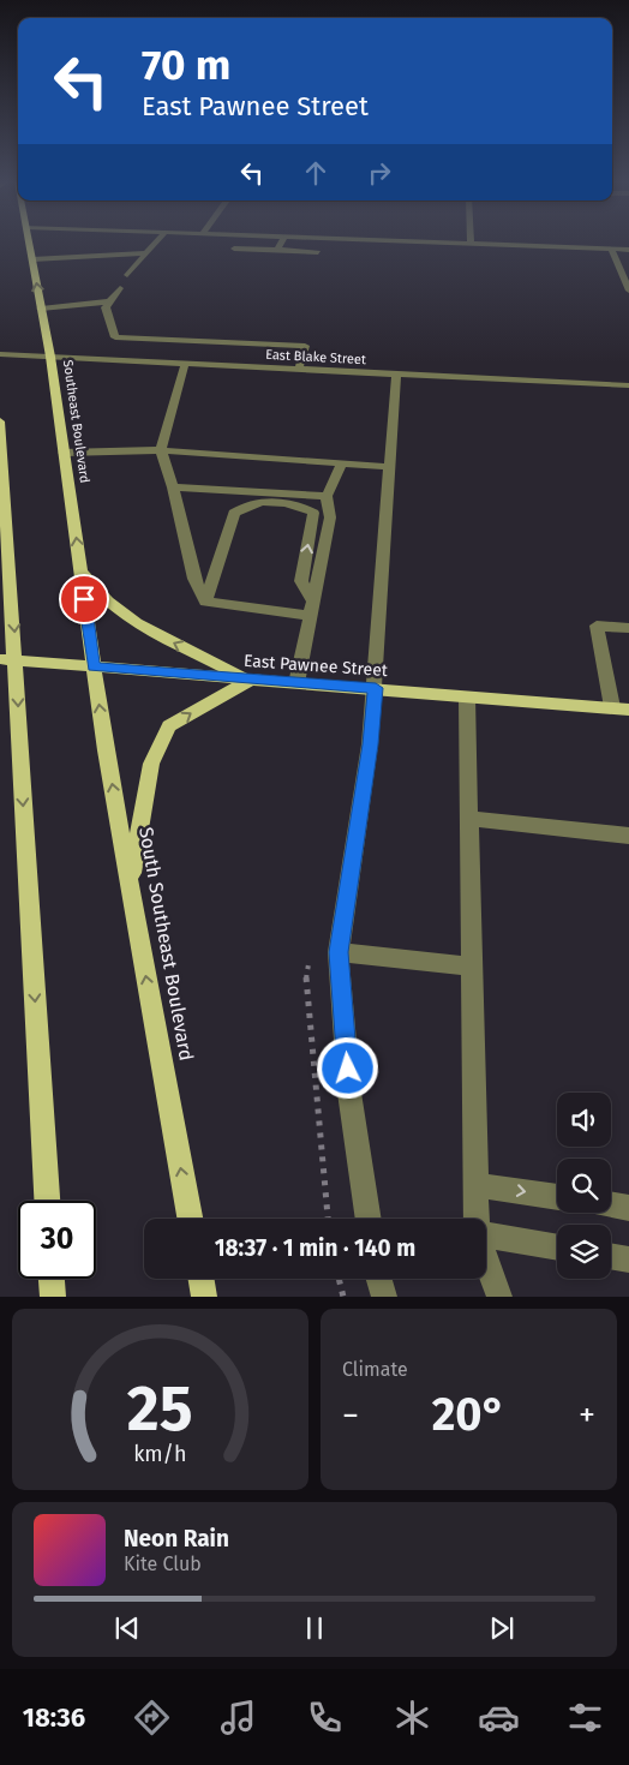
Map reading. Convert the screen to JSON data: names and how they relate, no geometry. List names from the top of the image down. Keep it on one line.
{"streets":{"main road":["Southeast Boulevard","East Pawnee Street","South Southeast Boulevard"],"street":["East Blake Street"]},"crossings":[["East Blake Street","Southeast Boulevard"],["Southeast Boulevard","East Pawnee Street"],["Southeast Boulevard","South Southeast Boulevard"],["East Pawnee Street","South Southeast Boulevard"]],"page":{"turn":["70 m","East Pawnee Street"],"limit":"30","trip":"18:37 · 1 min · 140 m","tile":"Climate","heat":["−","20°","+"],"song":["Neon Rain","Kite Club"],"tabs":"18:36","gauge":["25","km/h"]}}
